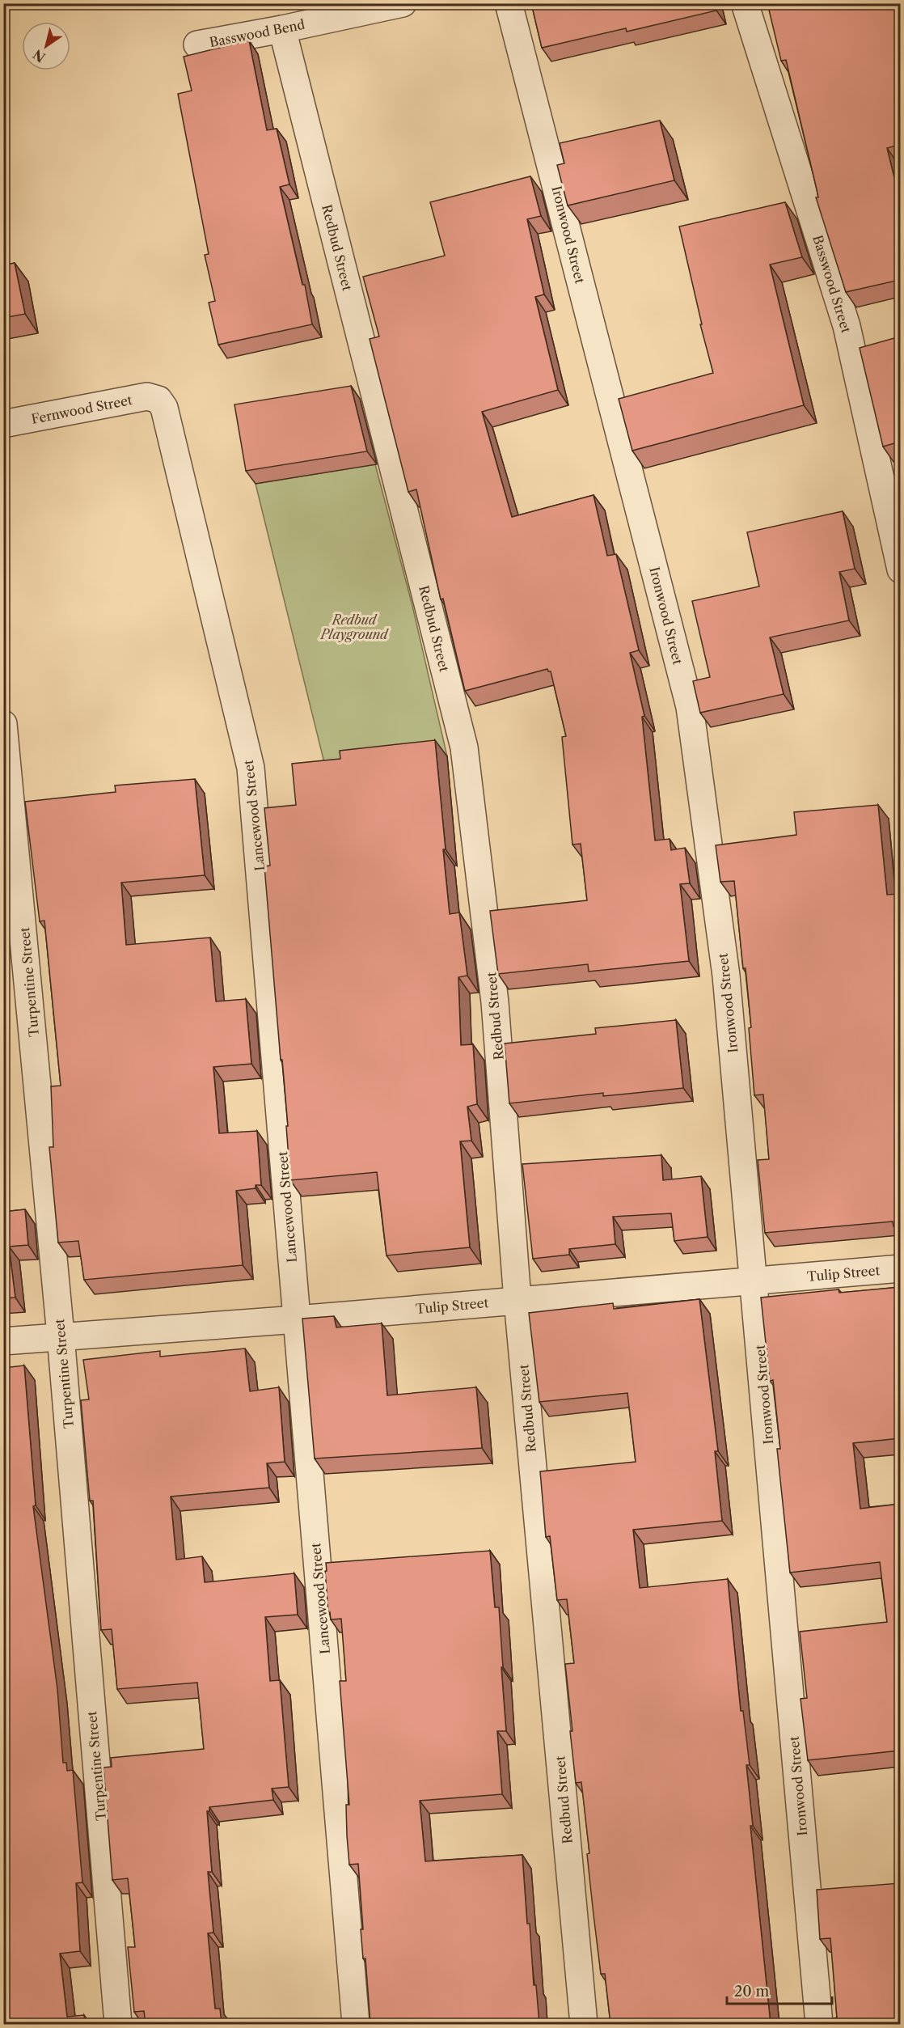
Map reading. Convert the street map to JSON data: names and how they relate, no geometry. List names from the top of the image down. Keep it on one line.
{"streets":{"street":["Basswood Bend","Ironwood Street","Redbud Street","Basswood Street","Fernwood Street","Lancewood Street","Turpentine Street","Tulip Street"]},"crossings":[["Basswood Bend","Redbud Street"],["Ironwood Street","Tulip Street"],["Redbud Street","Tulip Street"],["Fernwood Street","Lancewood Street"],["Lancewood Street","Tulip Street"],["Turpentine Street","Tulip Street"]],"parks":["Redbud Playground"],"scale_bar":"20 m","north":"bottom left"}
